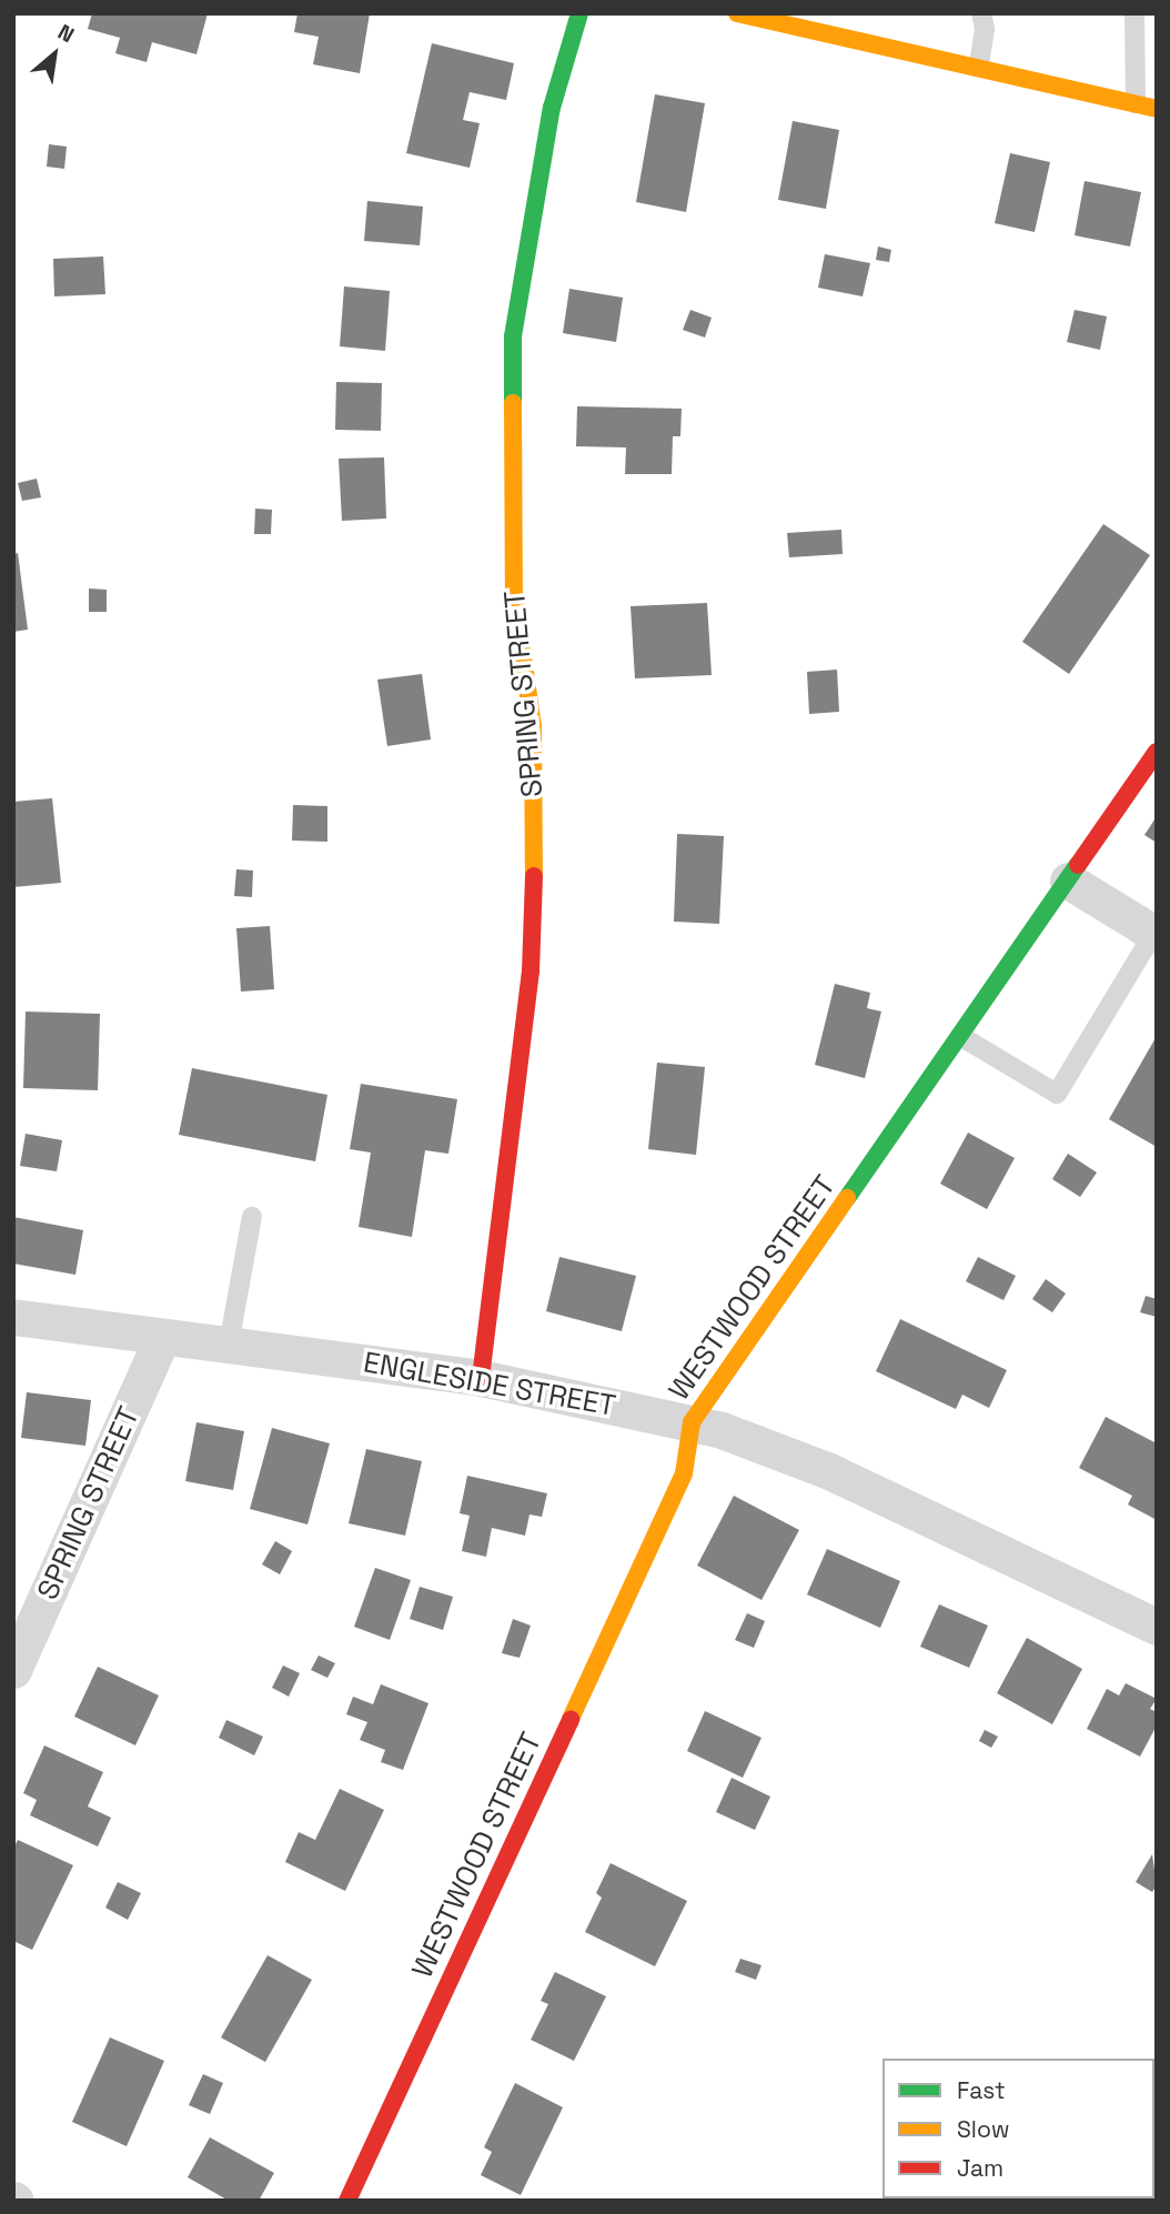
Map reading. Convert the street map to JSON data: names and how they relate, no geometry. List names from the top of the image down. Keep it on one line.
{"streets":{"street":["SPRING STREET","WESTWOOD STREET","ENGLESIDE STREET"]},"crossings":[["SPRING STREET","ENGLESIDE STREET"],["WESTWOOD STREET","ENGLESIDE STREET"]],"legend":["Fast","Slow","Jam"],"north":"top right"}
